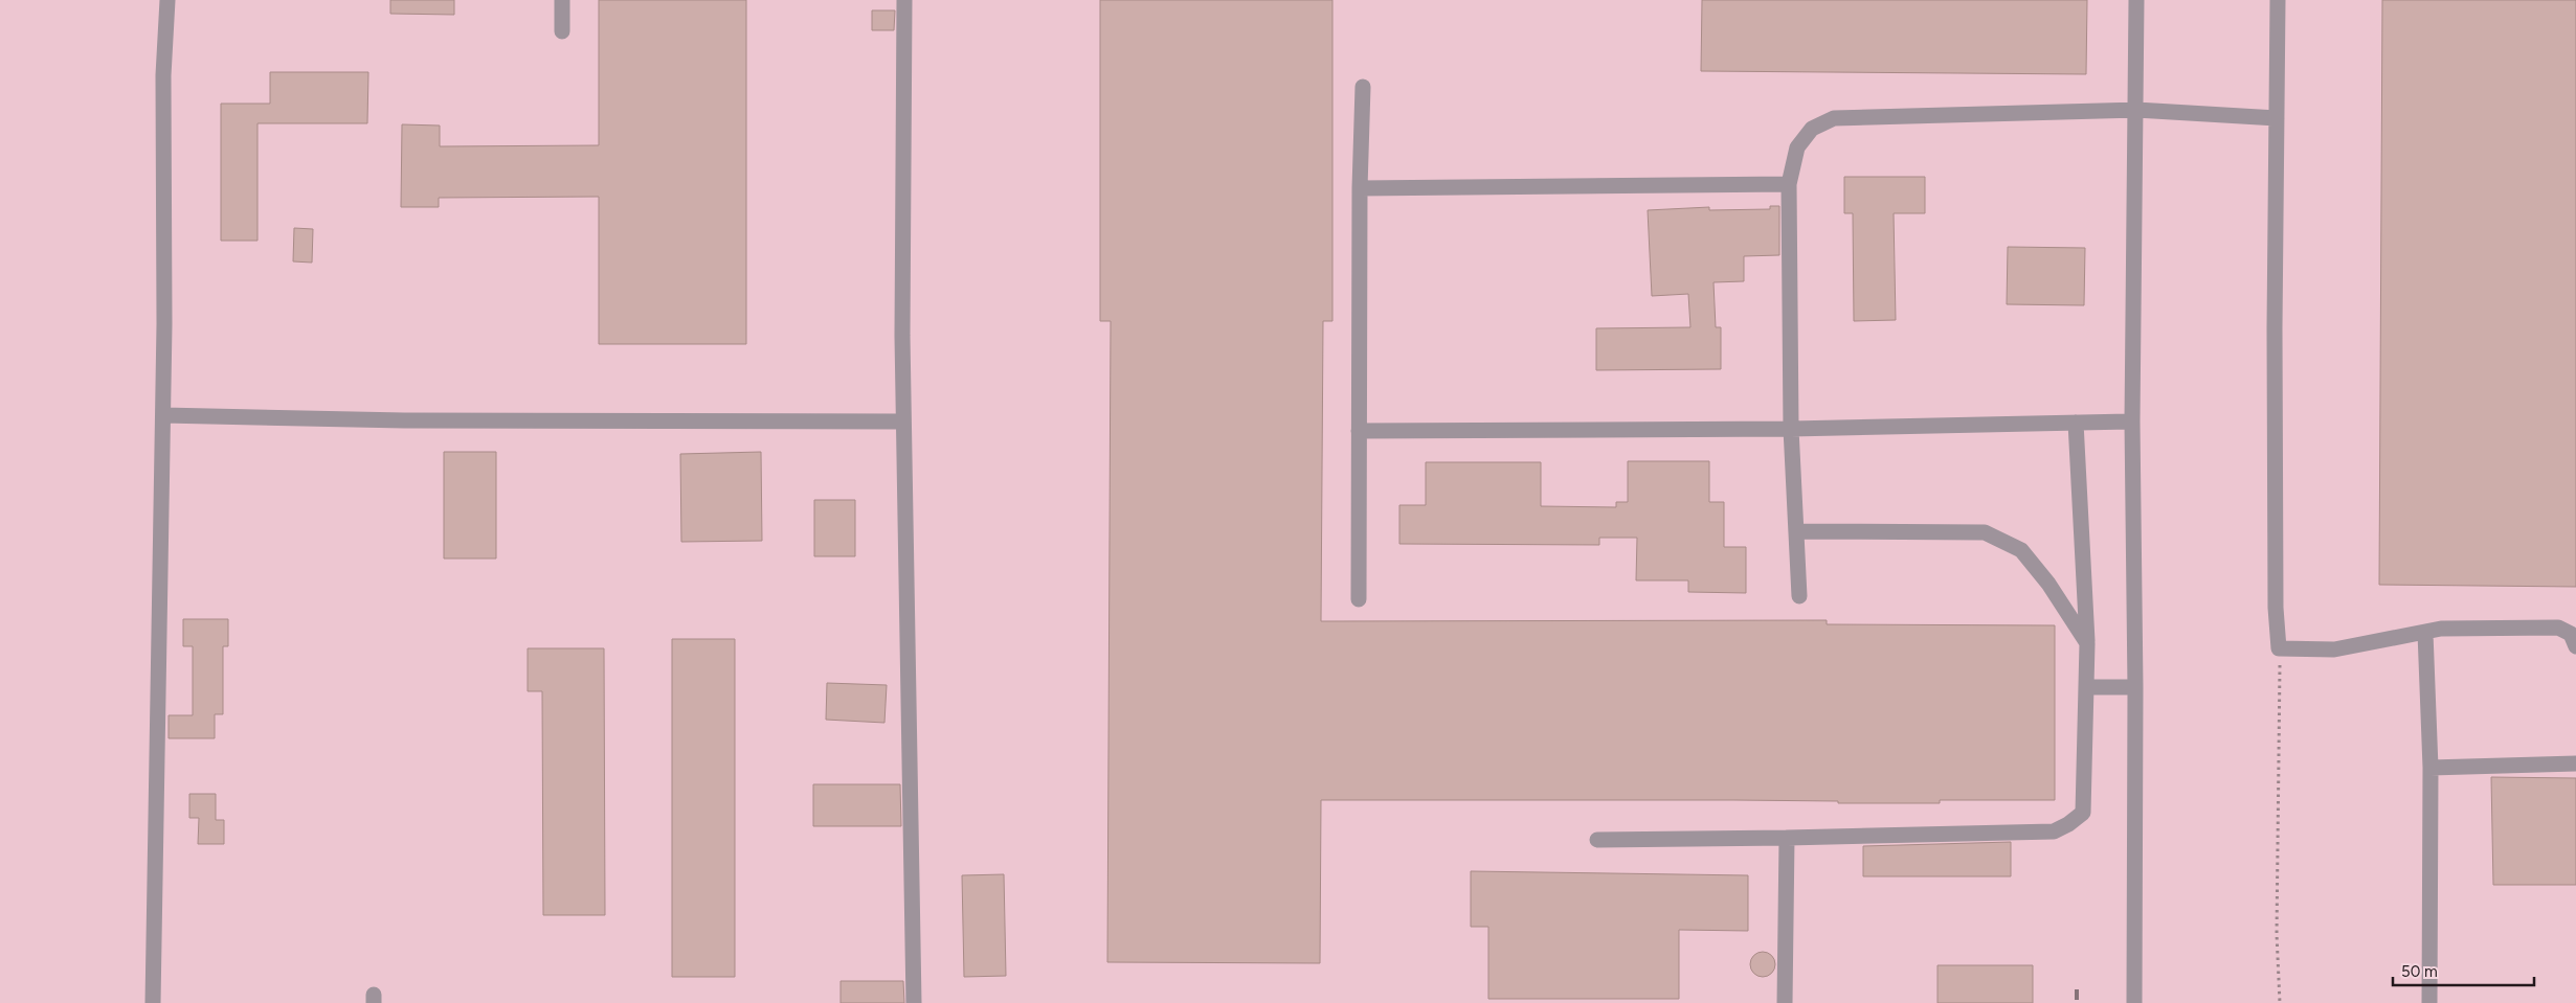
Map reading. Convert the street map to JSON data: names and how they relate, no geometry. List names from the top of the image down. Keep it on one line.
{"scale_bar":"50 m"}
